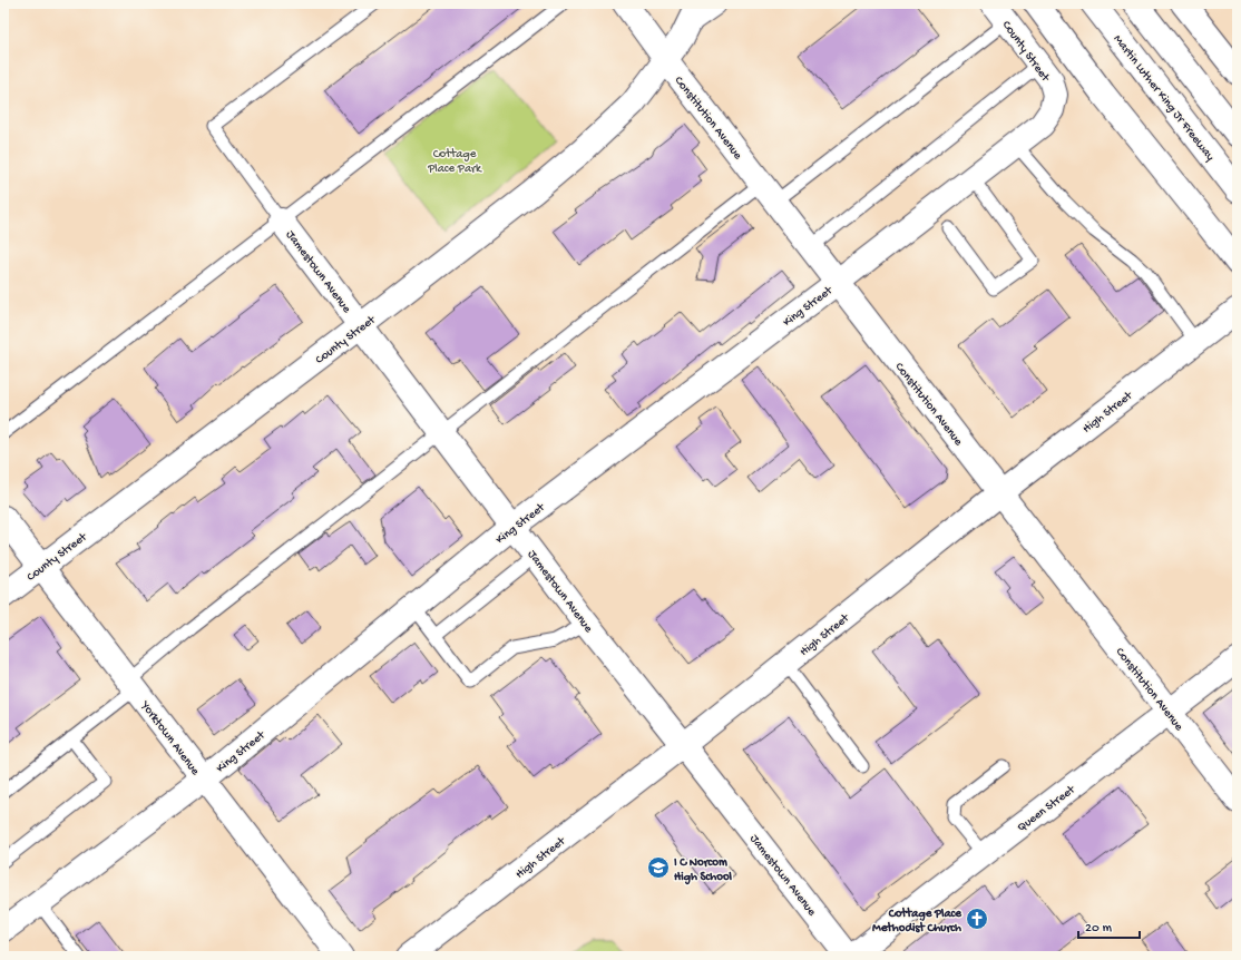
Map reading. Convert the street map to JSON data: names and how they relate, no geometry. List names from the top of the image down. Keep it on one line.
{"streets":{"main road":["County Street","Martin Luther King Jr Freeway","Constitution Avenue","Jamestown Avenue","King Street","High Street","Yorktown Avenue","Queen Street"]},"crossings":[["County Street","Constitution Avenue"],["County Street","Jamestown Avenue"],["County Street","King Street"],["County Street","Yorktown Avenue"],["Constitution Avenue","King Street"],["Constitution Avenue","High Street"],["Constitution Avenue","Queen Street"],["Jamestown Avenue","King Street"],["Jamestown Avenue","High Street"],["King Street","Yorktown Avenue"]],"parks":["Cottage Place Park"],"places":{"school or university":["I C Norcom High School"],"church":["Cottage Place Methodist Church"]},"scale_bar":"20 m"}
